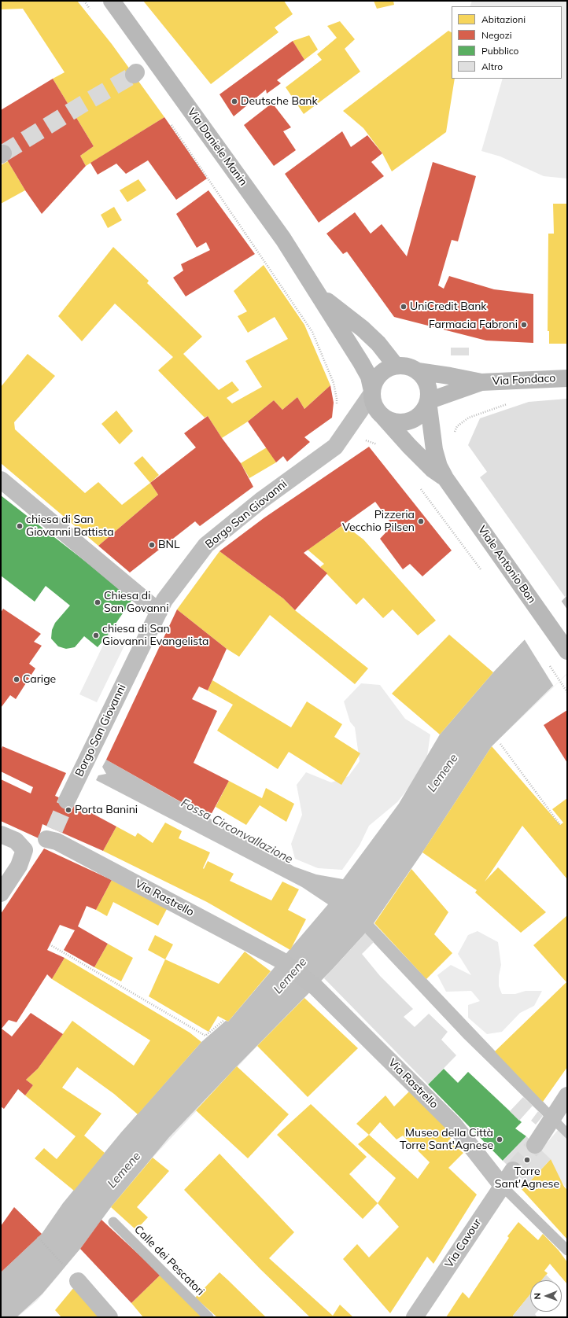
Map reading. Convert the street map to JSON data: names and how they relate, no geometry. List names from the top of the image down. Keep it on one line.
{"streets":{"main road":["Via Daniele Manin","Via Fondaco","Viale Antonio Bon"],"street":["Borgo San Giovanni","Via Rastrello","Via Cavour"],"lane":["Calle dei Pescatori"]},"crossings":[["Via Daniele Manin","Via Fondaco"],["Via Daniele Manin","Borgo San Giovanni"],["Via Daniele Manin","Viale Antonio Bon"],["Via Fondaco","Borgo San Giovanni"],["Via Fondaco","Viale Antonio Bon"],["Borgo San Giovanni","Viale Antonio Bon"],["Via Rastrello","Via Cavour"]],"water":["Lemene","Fossa Circonvallazione"],"places":["Deutsche Bank","UniCredit Bank","Farmacia Fabroni","Pizzeria Vecchio Pilsen","chiesa di San Giovanni Battista","BNL","Chiesa di San Govanni","chiesa di San Giovanni Evangelista","Carige","Porta Banini","Museo della Città Torre Sant'Agnese","Torre Sant'Agnese"],"legend":["Abitazioni","Negozi","Pubblico","Altro"],"north":"left"}
